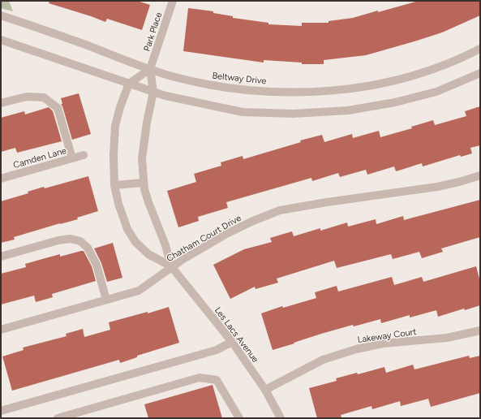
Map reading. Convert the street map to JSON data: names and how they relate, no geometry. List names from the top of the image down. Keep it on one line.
{"streets":{"street":["Park Place","Beltway Drive","Camden Lane","Chatham Court Drive","Les Lacs Avenue","Lakeway Court"]},"crossings":[["Park Place","Beltway Drive"],["Park Place","Les Lacs Avenue"],["Beltway Drive","Les Lacs Avenue"],["Chatham Court Drive","Les Lacs Avenue"],["Les Lacs Avenue","Lakeway Court"]]}
